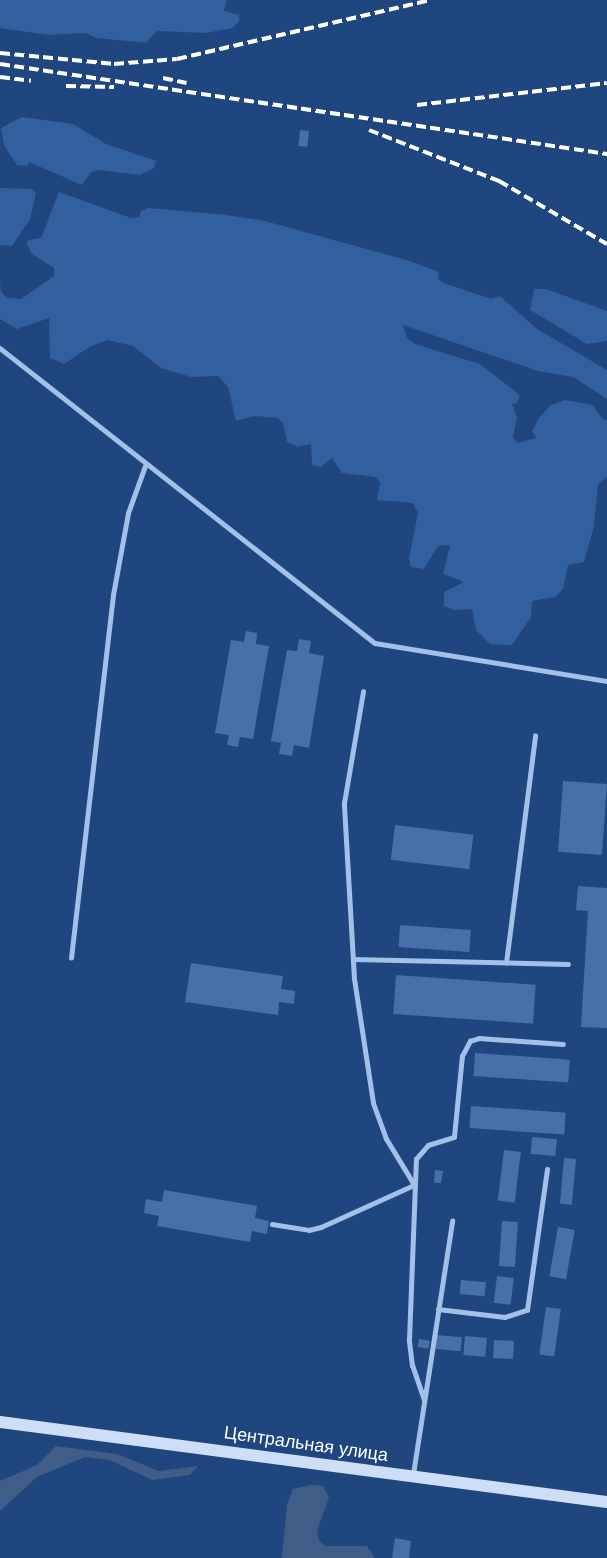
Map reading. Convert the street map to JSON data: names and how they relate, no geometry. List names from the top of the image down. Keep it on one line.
{"streets":{"street":["Центральная улица"]}}
